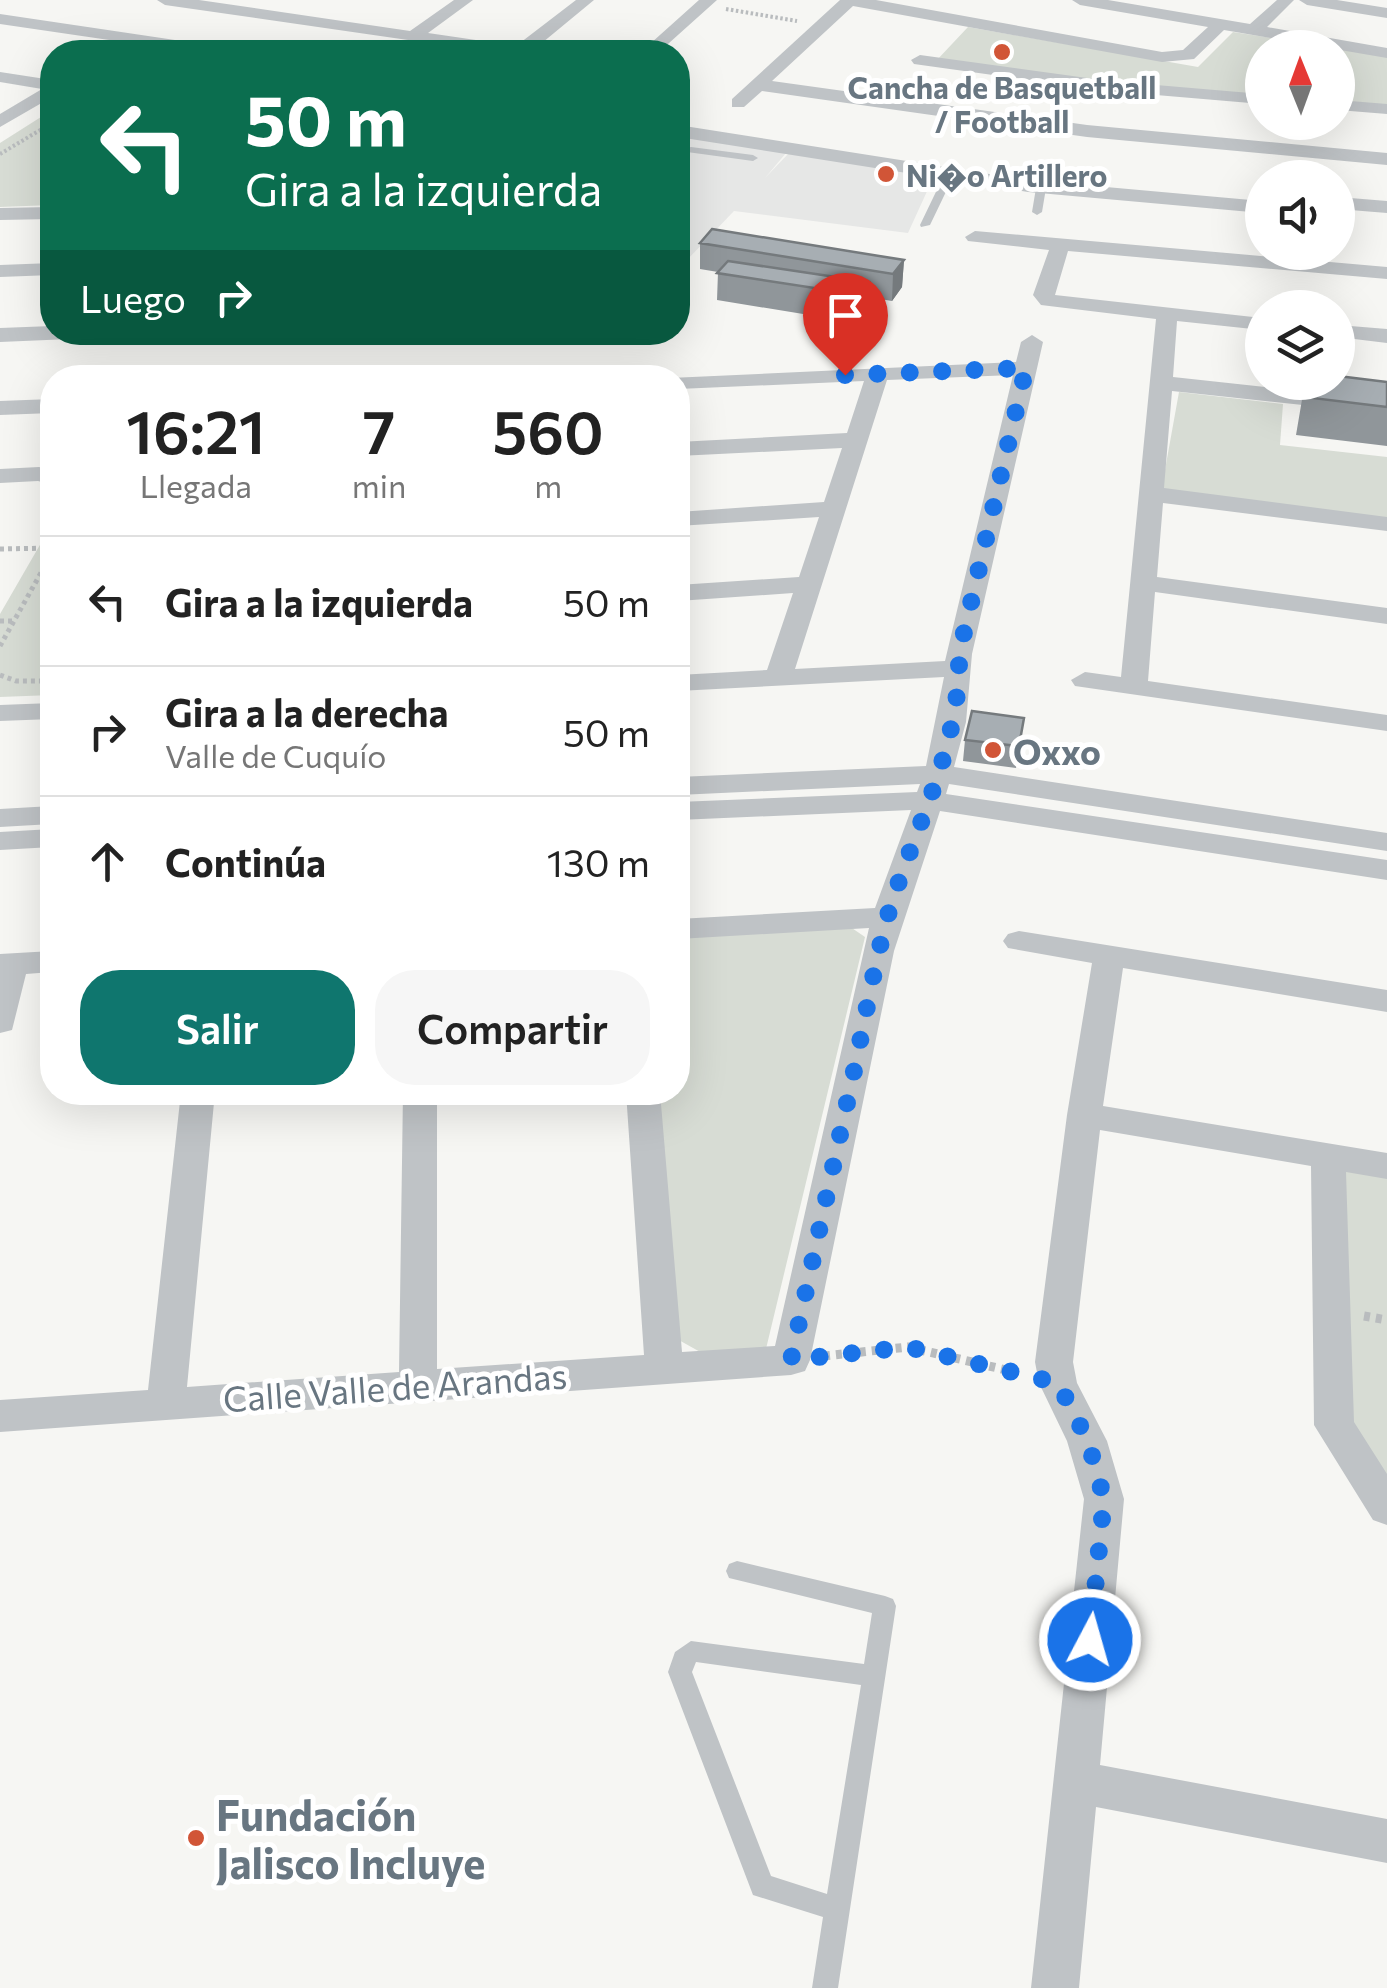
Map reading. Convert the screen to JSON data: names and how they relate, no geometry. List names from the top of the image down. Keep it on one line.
{"streets":{"street":["Calle Valle de Arandas"]},"places":["Cancha de Basquetball / Football","Ni�o Artillero","Oxxo","Fundación Jalisco Incluye"],"north":"top","page":{"turn":["50 m","Gira a la izquierda"],"then":"Luego","eta":["16:21","Llegada","7","min","560","m"],"list":[{"name":"Gira a la izquierda","value":"50 m"},{"name":"Gira a la derecha","note":"Valle de Cuquío","value":"50 m"},{"name":"Continúa","value":"130 m"}],"buttons":["Salir","Compartir"]}}
